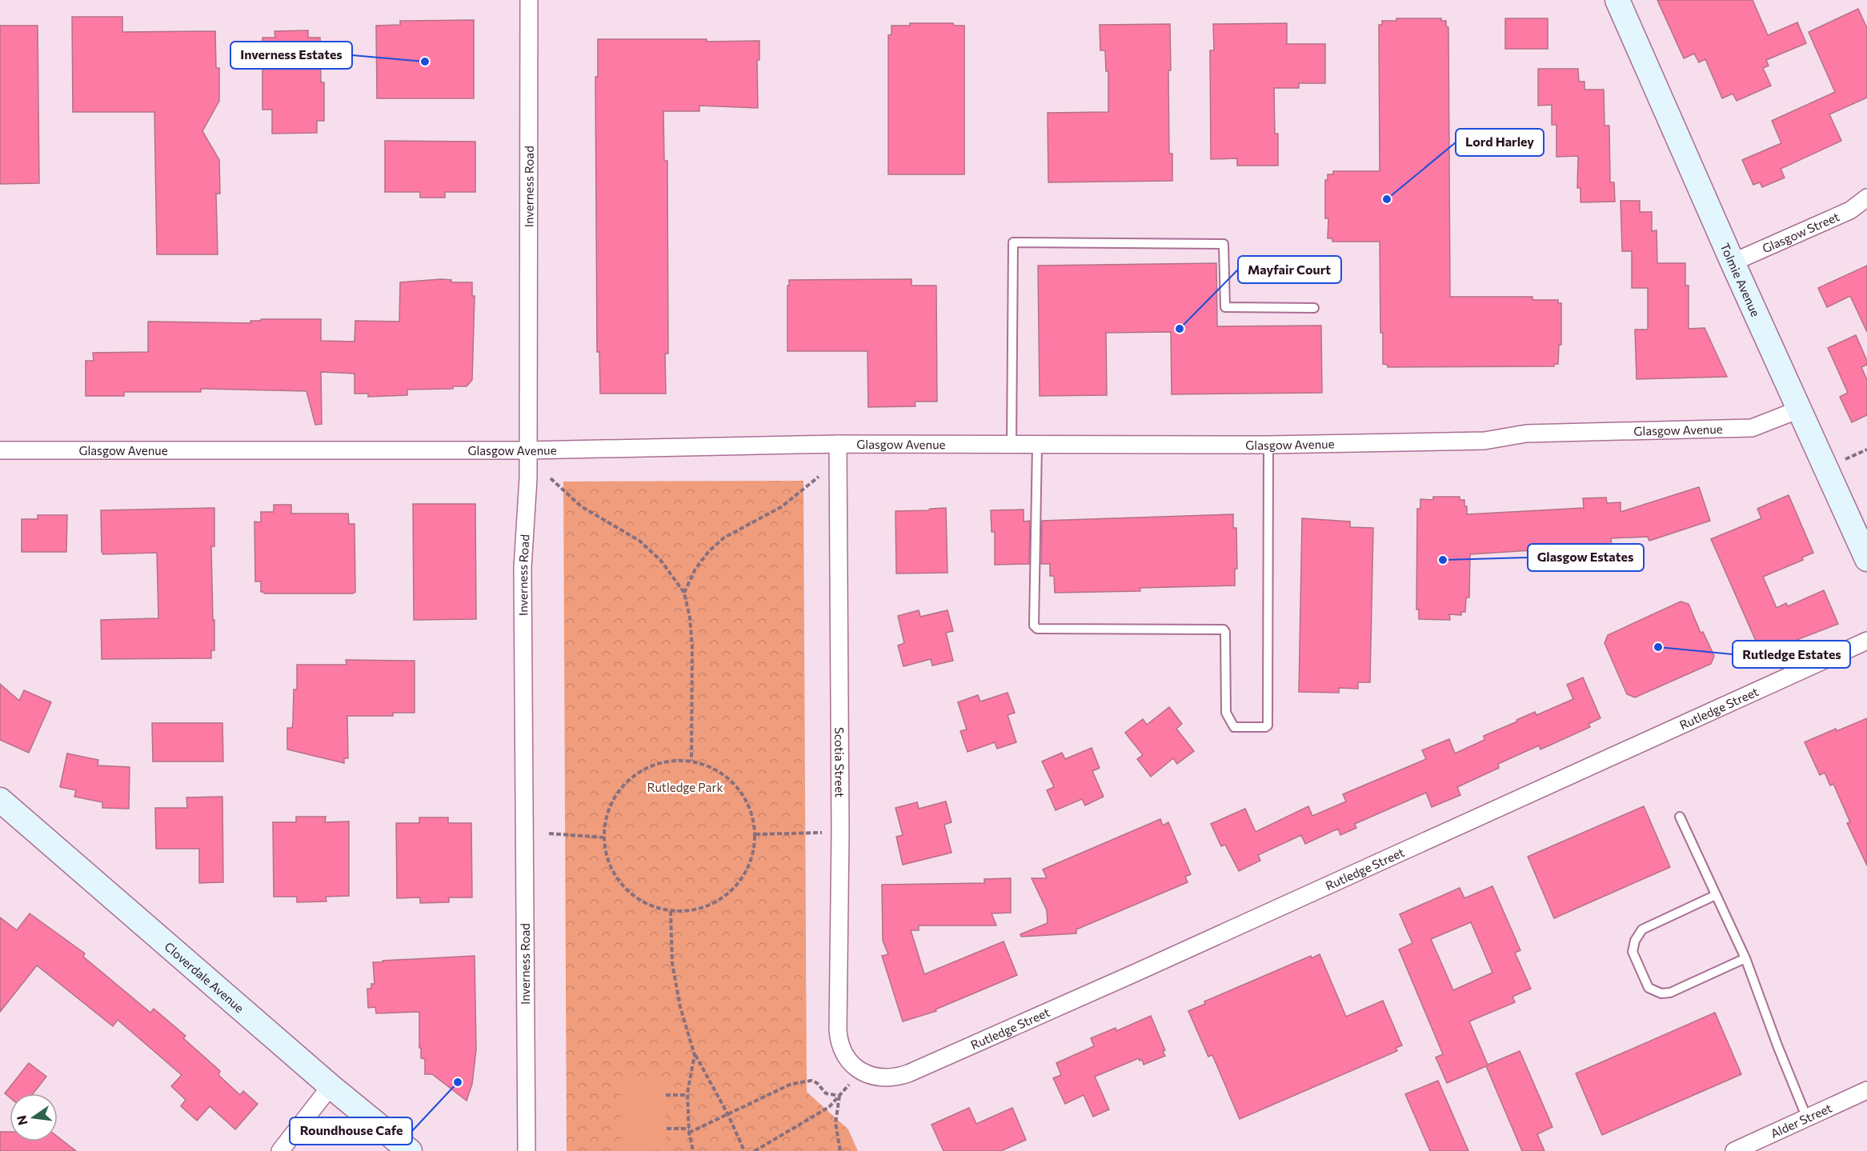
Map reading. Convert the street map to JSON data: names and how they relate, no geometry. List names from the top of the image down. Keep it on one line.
{"streets":{"street":["Inverness Road","Glasgow Street","Tolmie Avenue","Glasgow Avenue","Rutledge Street","Scotia Street","Cloverdale Avenue","Alder Street"]},"crossings":[["Inverness Road","Glasgow Avenue"],["Glasgow Street","Tolmie Avenue"],["Tolmie Avenue","Glasgow Avenue"],["Glasgow Avenue","Scotia Street"],["Rutledge Street","Scotia Street"]],"parks":["Rutledge Park"],"places":["Inverness Estates","Lord Harley","Mayfair Court","Glasgow Estates","Rutledge Estates","Roundhouse Cafe"],"north":"left"}
